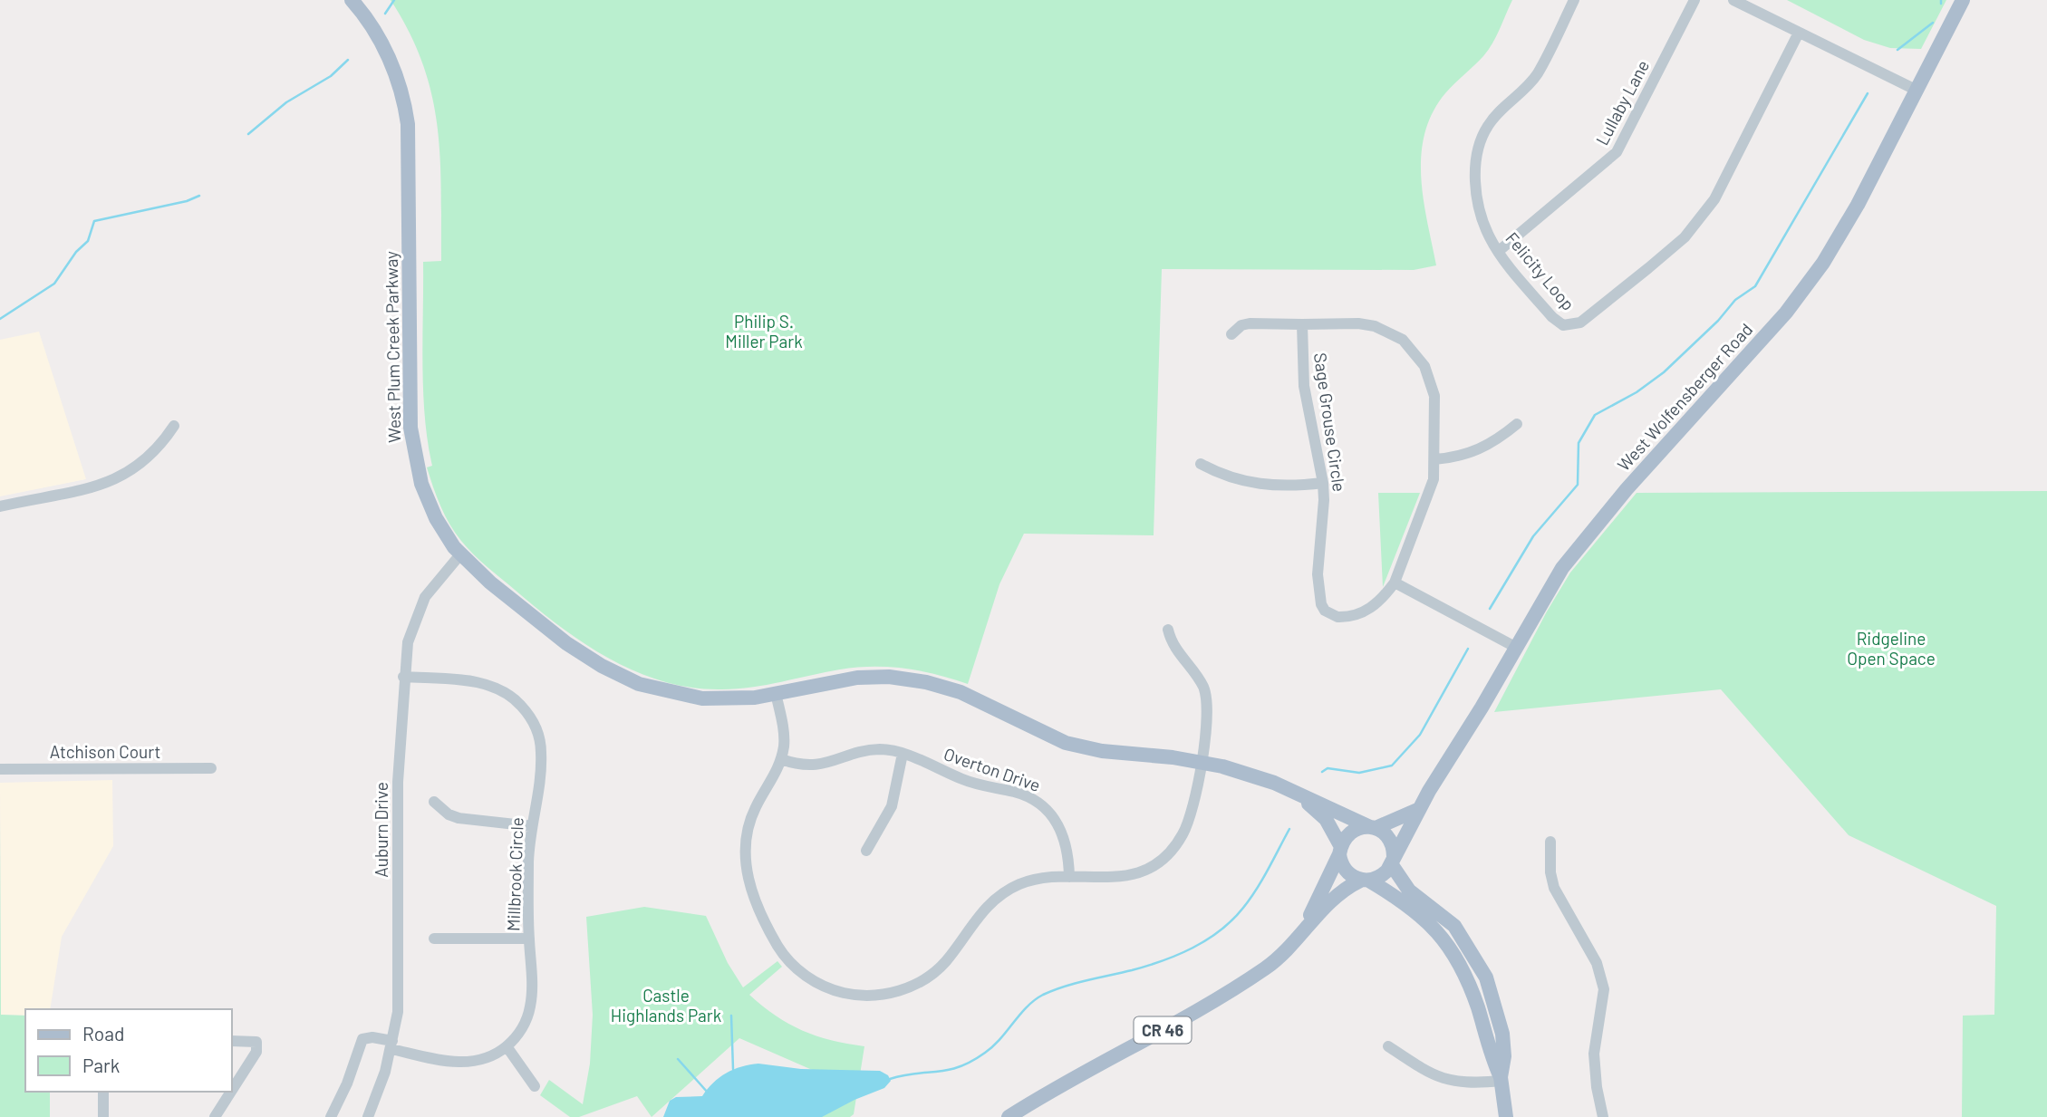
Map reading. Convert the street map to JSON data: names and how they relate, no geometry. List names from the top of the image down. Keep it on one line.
{"streets":{"main road":["West Plum Creek Parkway","West Wolfensberger Road","CR 46"],"street":["Lullaby Lane","Felicity Loop","Sage Grouse Circle","Atchison Court","Overton Drive","Auburn Drive","Millbrook Circle"]},"crossings":[["Lullaby Lane","Felicity Loop"],["West Plum Creek Parkway","West Wolfensberger Road"],["West Plum Creek Parkway","Auburn Drive"],["Auburn Drive","Millbrook Circle"]],"parks":["Philip S. Miller Park","Ridgeline Open Space","Castle Highlands Park"],"legend":["Road","Park"]}
